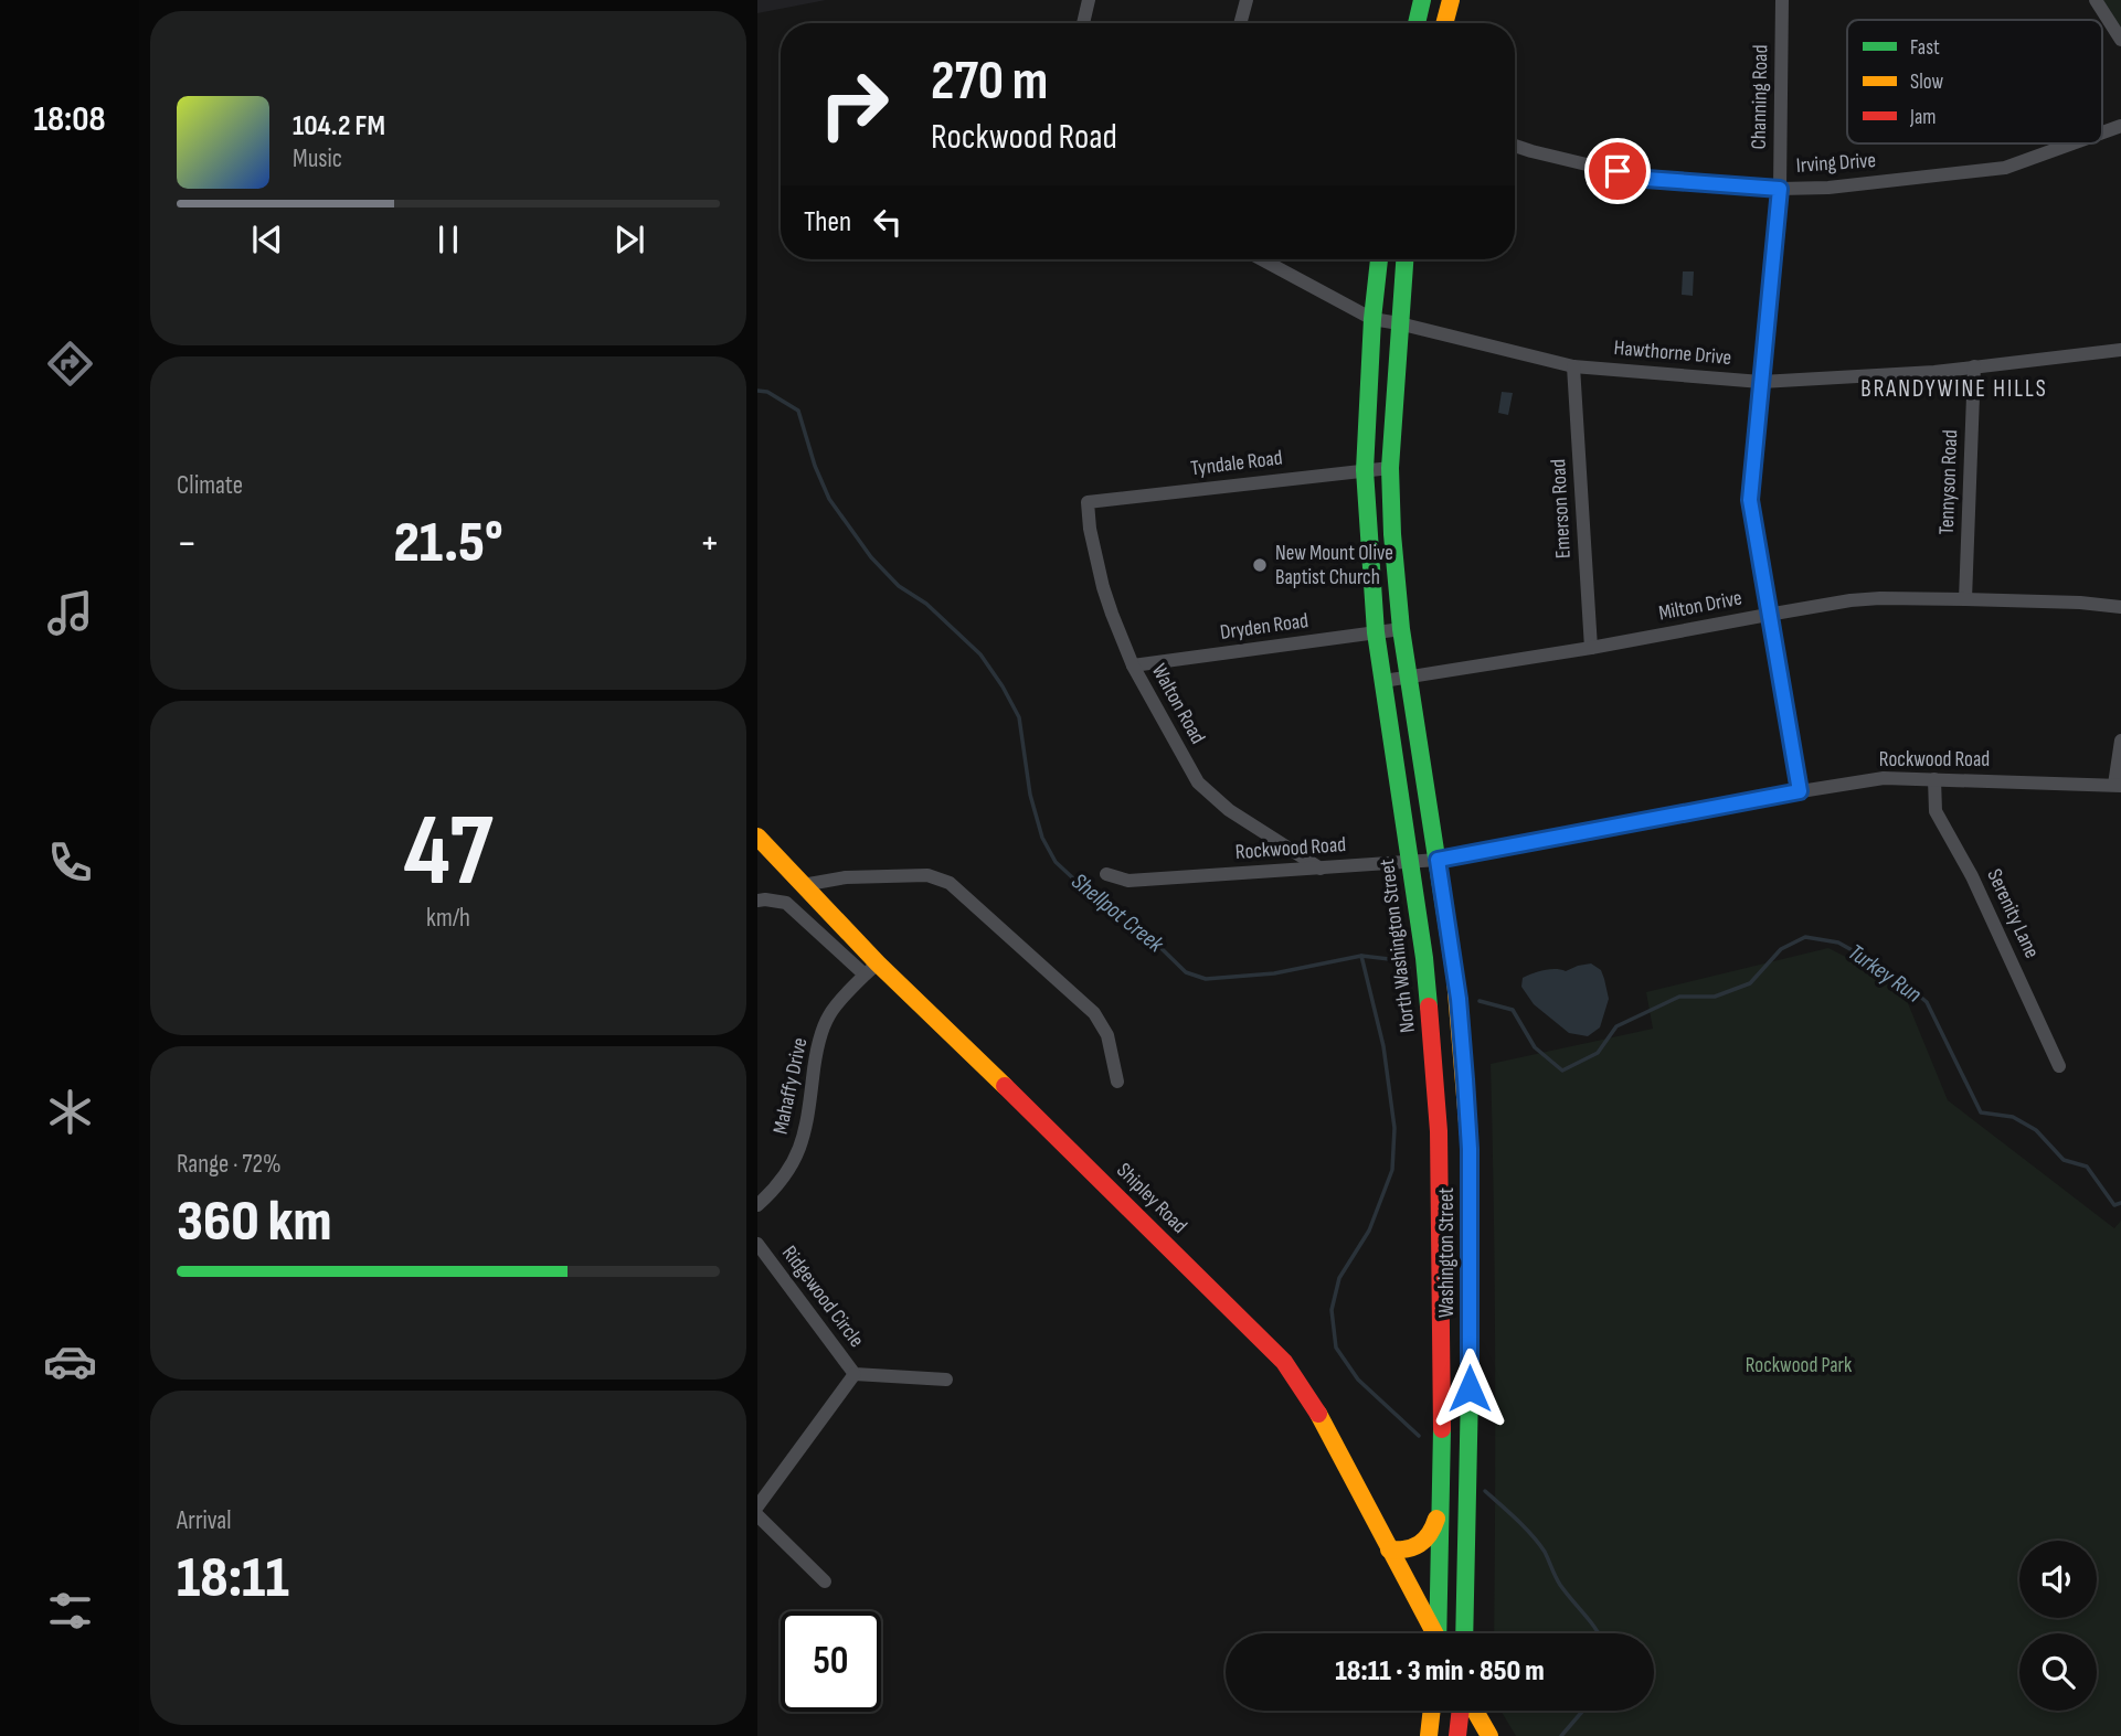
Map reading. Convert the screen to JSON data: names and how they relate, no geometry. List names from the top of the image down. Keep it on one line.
{"streets":{"main road":["North Washington Street","Shipley Road","Washington Street"],"street":["Channing Road","Irving Drive","Hawthorne Drive","Tyndale Road","Tennyson Road","Emerson Road","Milton Drive","Dryden Road","Walton Road","Rockwood Road","Serenity Lane","Mahaffy Drive","Ridgewood Circle"]},"crossings":[["Channing Road","Irving Drive"],["Channing Road","Hawthorne Drive"],["Channing Road","Milton Drive"],["Channing Road","Rockwood Road"],["Hawthorne Drive","Tennyson Road"],["Hawthorne Drive","Emerson Road"],["Hawthorne Drive","North Washington Street"],["Tyndale Road","Walton Road"],["Tyndale Road","North Washington Street"],["Tennyson Road","Milton Drive"],["Emerson Road","Milton Drive"],["Milton Drive","North Washington Street"],["Dryden Road","Walton Road"],["Dryden Road","North Washington Street"],["Walton Road","Rockwood Road"],["Rockwood Road","Serenity Lane"],["Rockwood Road","North Washington Street"],["Rockwood Road","Washington Street"],["Mahaffy Drive","Shipley Road"]],"districts":["BRANDYWINE HILLS"],"water":["Shellpot Creek","Turkey Run"],"parks":["Rockwood Park"],"places":["New Mount Olive Baptist Church"],"legend":["Fast","Slow","Jam"],"page":{"tabs":"18:08","turn":["270 m","Rockwood Road"],"song":["104.2 FM","Music"],"then":"Then","tile":["Climate",["47","km/h"],["Range · 72%","360 km"],["Arrival","18:11"]],"heat":["−","21.5°","+"],"limit":"50","trip":"18:11 · 3 min · 850 m"}}
